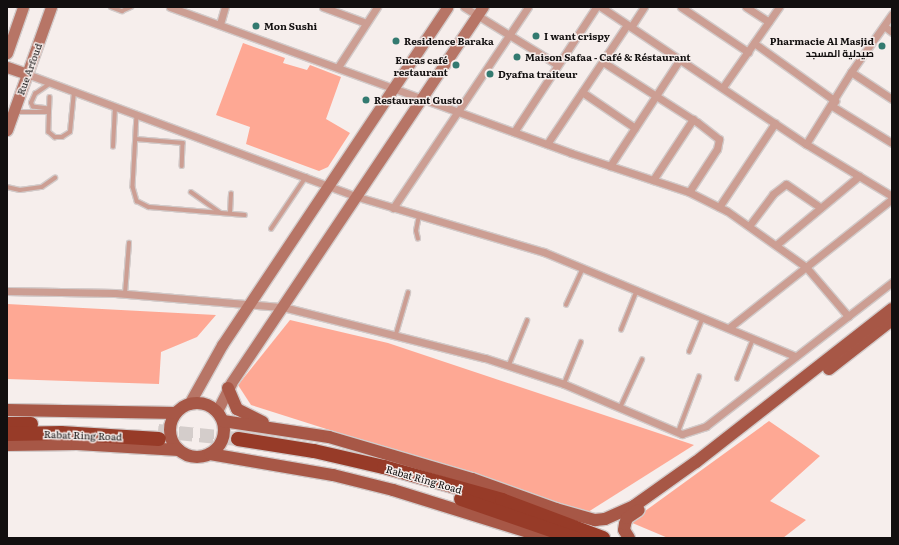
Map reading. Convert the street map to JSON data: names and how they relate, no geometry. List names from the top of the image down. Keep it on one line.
{"streets":{"highway":["Rabat Ring Road"],"street":["Rue Arfoud"]},"places":["Mon Sushi","I want crispy","Residence Baraka","Pharmacie Al Masjid صيدلية المسجد","Maison Safaa - Café & Réstaurant","Encas café restaurant","Dyafna traiteur","Restaurant Gusto"]}
